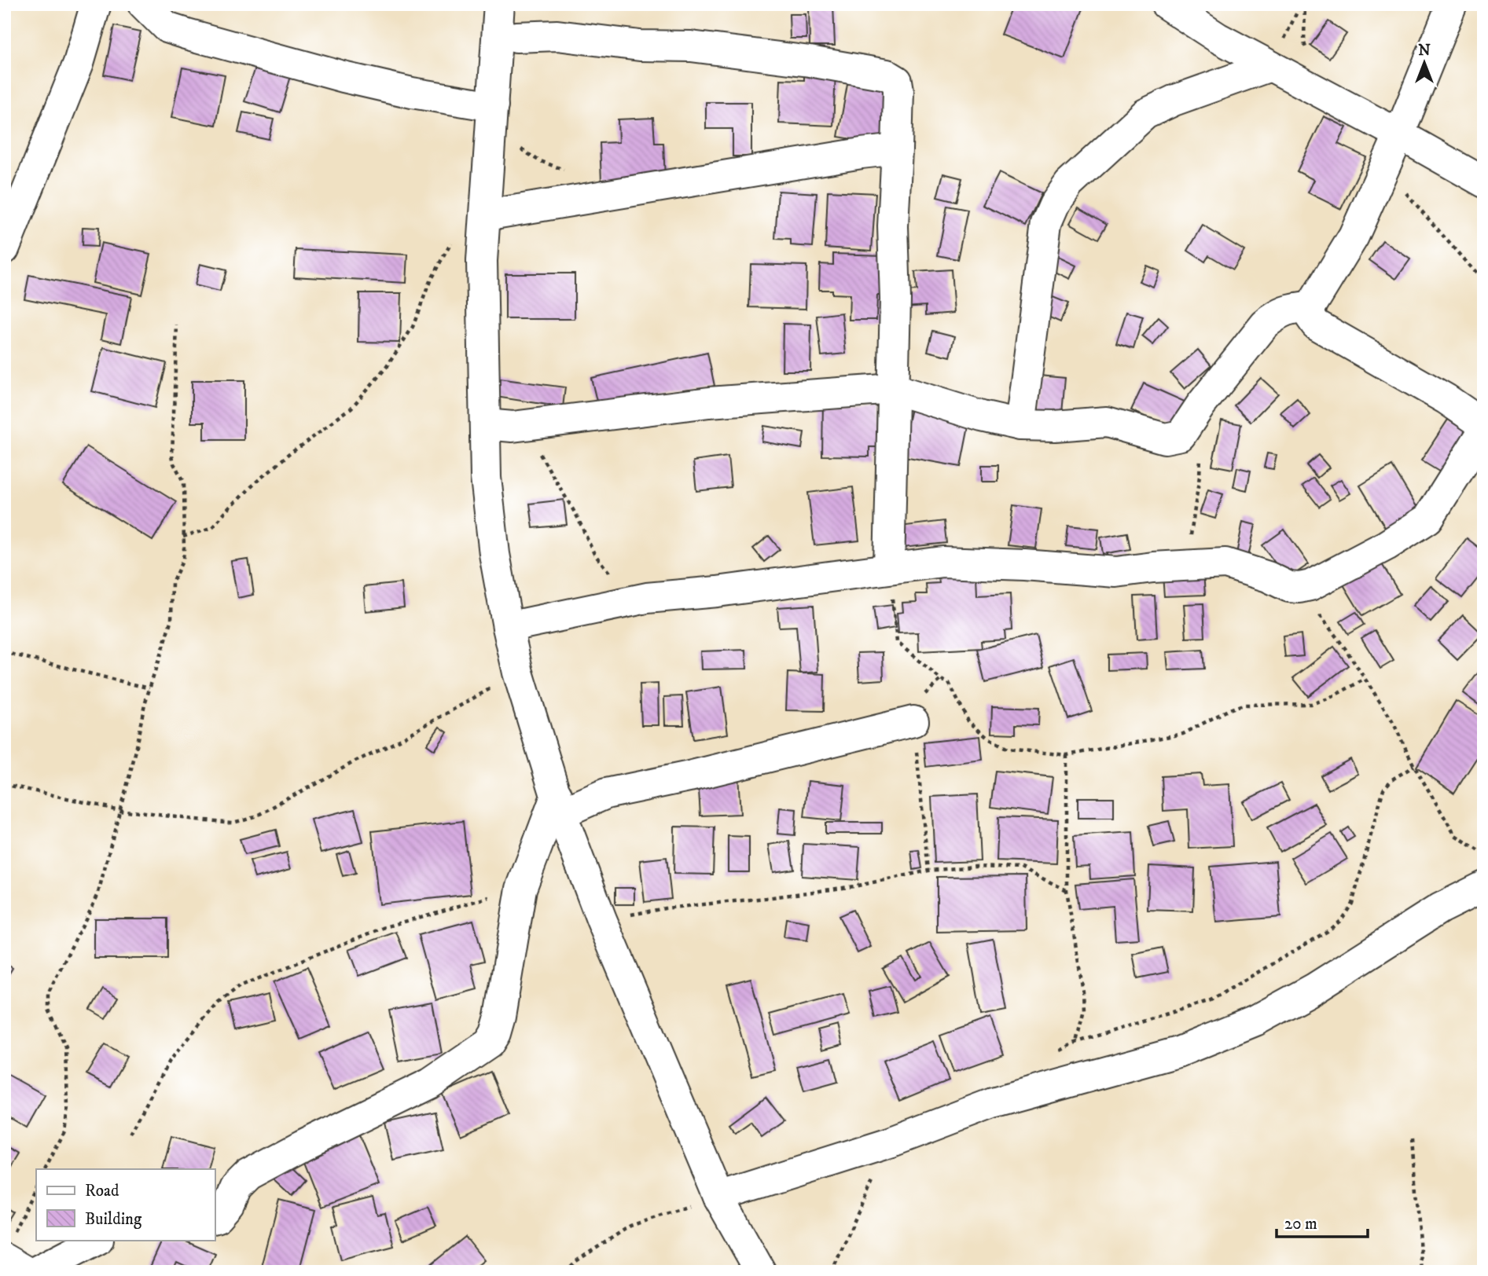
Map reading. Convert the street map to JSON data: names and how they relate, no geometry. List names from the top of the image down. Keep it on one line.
{"legend":["Road","Building"],"scale_bar":"20 m","north":"top"}
